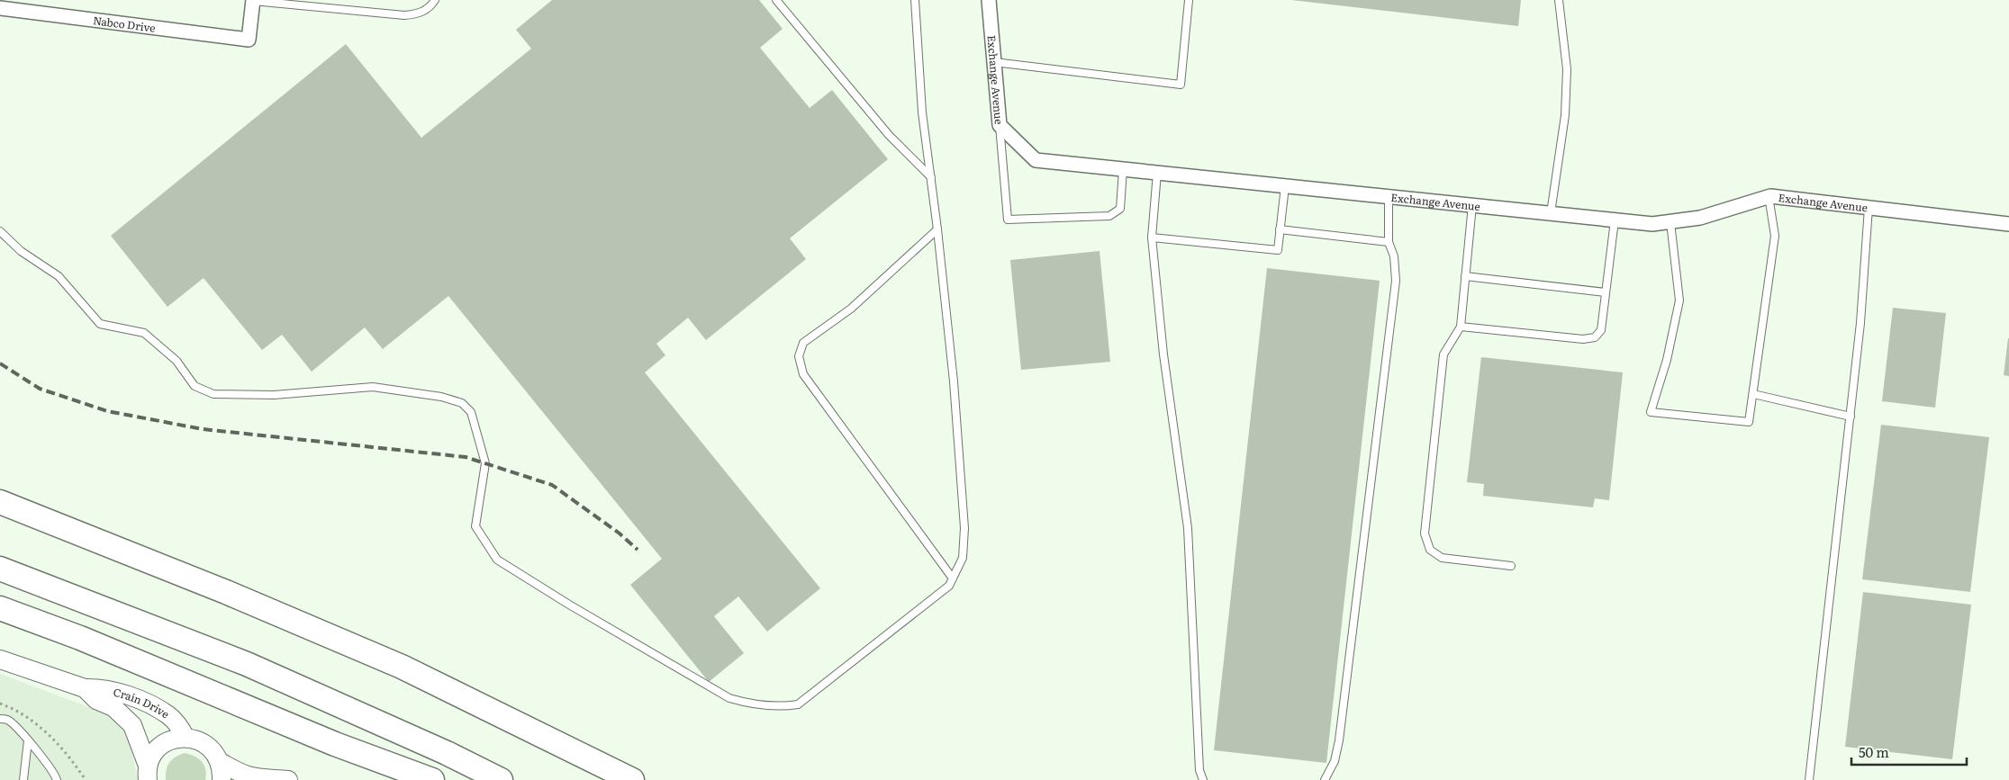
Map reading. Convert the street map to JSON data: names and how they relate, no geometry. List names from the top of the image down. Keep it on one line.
{"streets":{"main road":["Crain Drive"],"street":["Nabco Drive","Exchange Avenue"]},"scale_bar":"50 m"}
